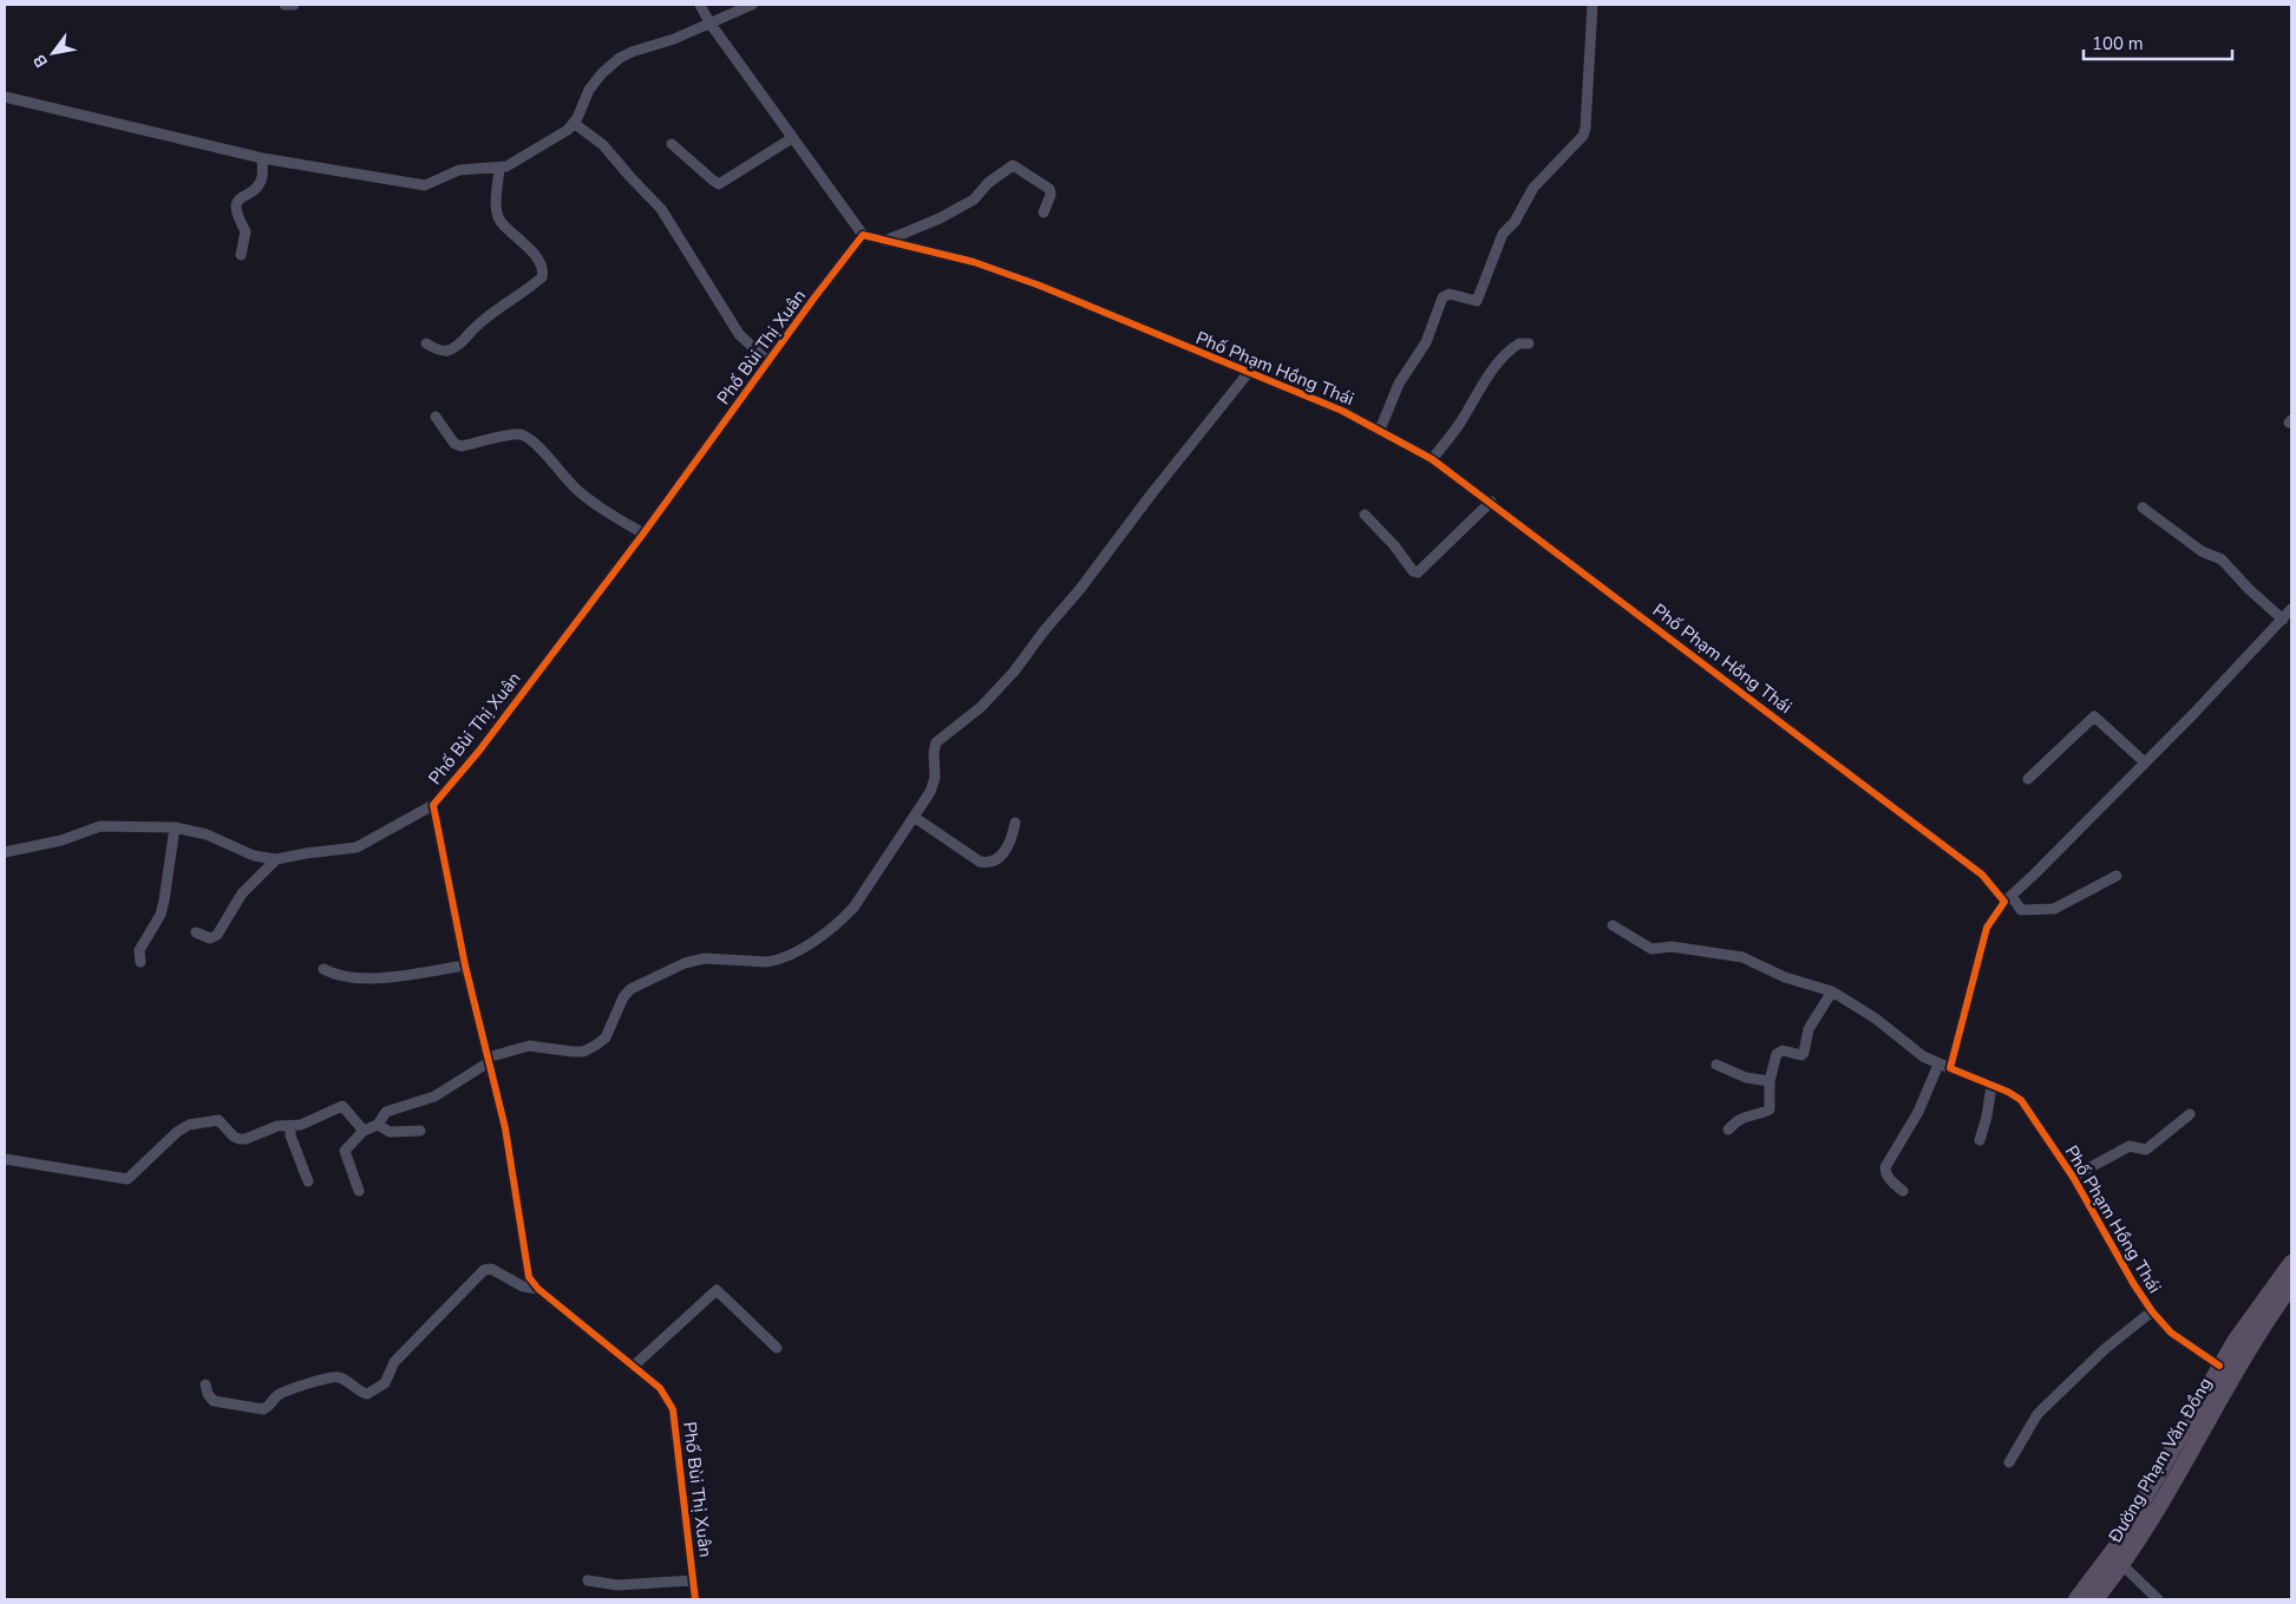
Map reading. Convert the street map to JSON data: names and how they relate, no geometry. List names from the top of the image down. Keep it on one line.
{"streets":{"highway":["Đường Phạm Văn Đồng"],"street":["Phố Bùi Thị Xuân","Phố Phạm Hồng Thái"]},"crossings":[["Phố Bùi Thị Xuân","Phố Phạm Hồng Thái"],["Phố Phạm Hồng Thái","Đường Phạm Văn Đồng"]],"scale_bar":"100 m","north":"bottom left"}
